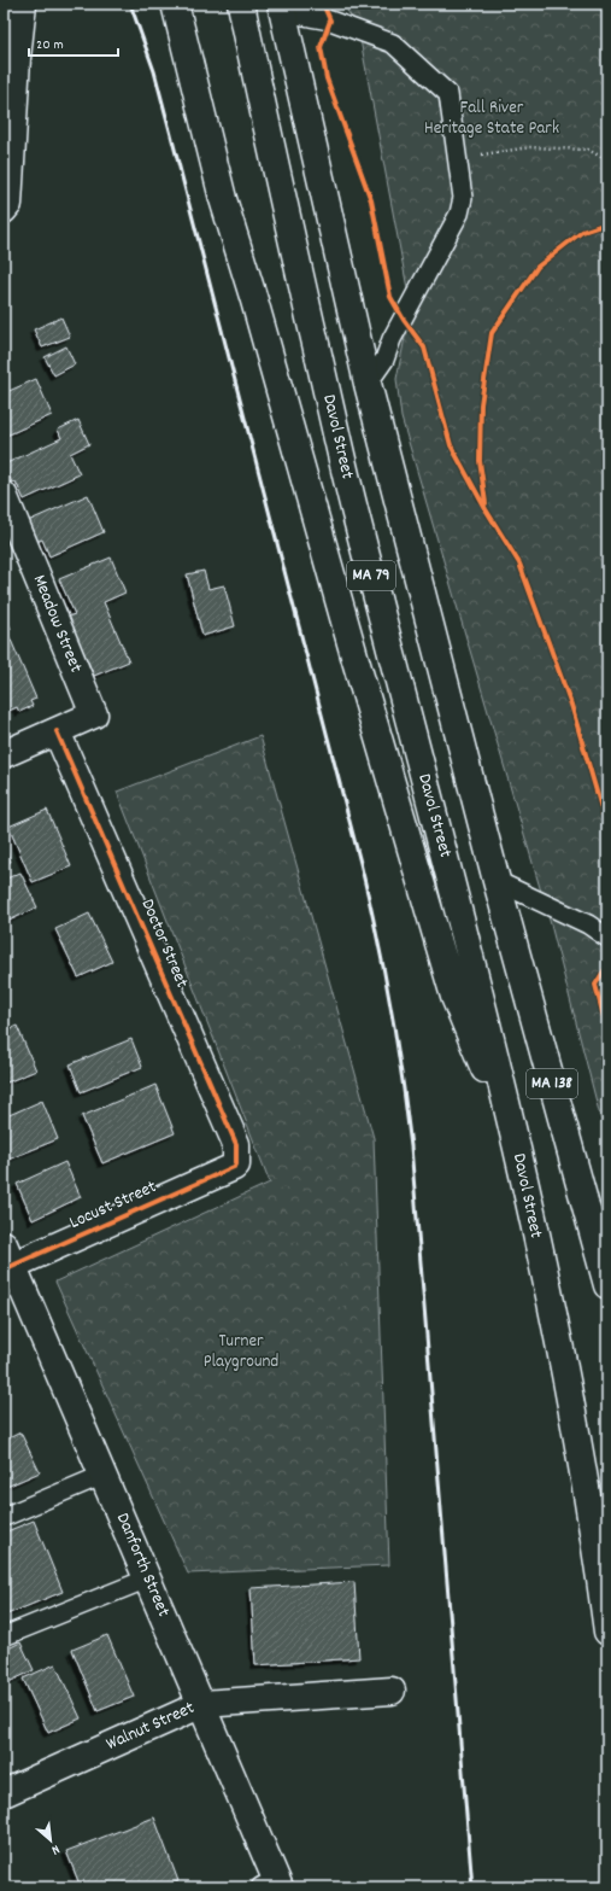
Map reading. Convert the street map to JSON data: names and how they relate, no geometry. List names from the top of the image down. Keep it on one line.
{"streets":{"main road":["Davol Street","MA 79","Meadow Street","Doctor Street","MA 138","Locust Street","Danforth Street","Walnut Street"]},"crossings":[["MA 79","MA 138"],["Meadow Street","Doctor Street"],["Doctor Street","Locust Street"],["Locust Street","Danforth Street"],["Danforth Street","Walnut Street"]],"parks":["Fall River Heritage State Park","Turner Playground"],"scale_bar":"20 m","north":"bottom right"}
